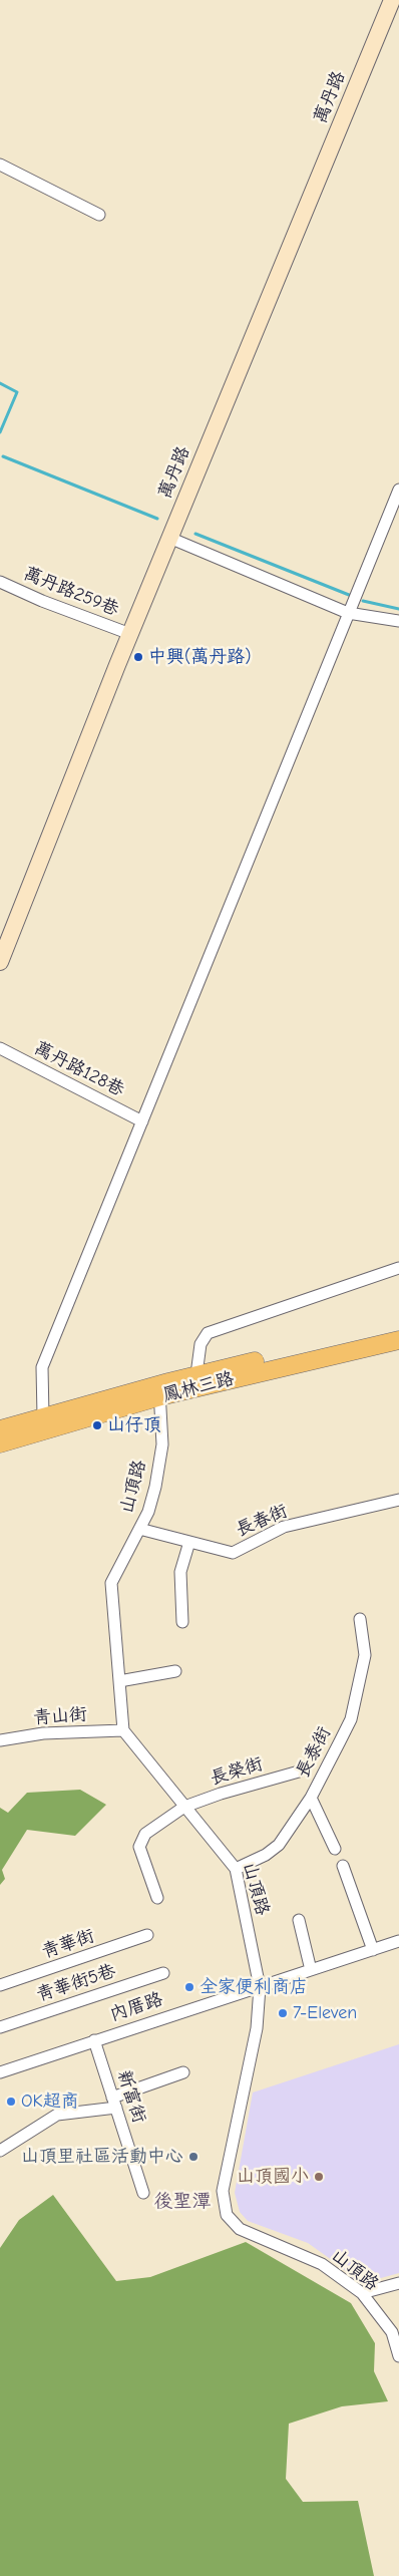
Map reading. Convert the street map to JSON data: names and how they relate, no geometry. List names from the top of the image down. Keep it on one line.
{"streets":{"main road":["鳳林三路"],"street":["萬丹路","萬丹路259巷","萬丹路128巷","山頂路","長春街","青山街","長泰街","長榮街","青華街","青華街5巷","內厝路","新富街"]},"crossings":[["萬丹路","萬丹路259巷"],["鳳林三路","山頂路"],["山頂路","長春街"],["山頂路","青山街"],["山頂路","長泰街"],["山頂路","長榮街"],["山頂路","內厝路"],["內厝路","新富街"]],"districts":["後聖潭"],"places":["中興(萬丹路)","山仔頂","全家便利商店","7-Eleven","OK超商","山頂里社區活動中心","山頂國小"]}
